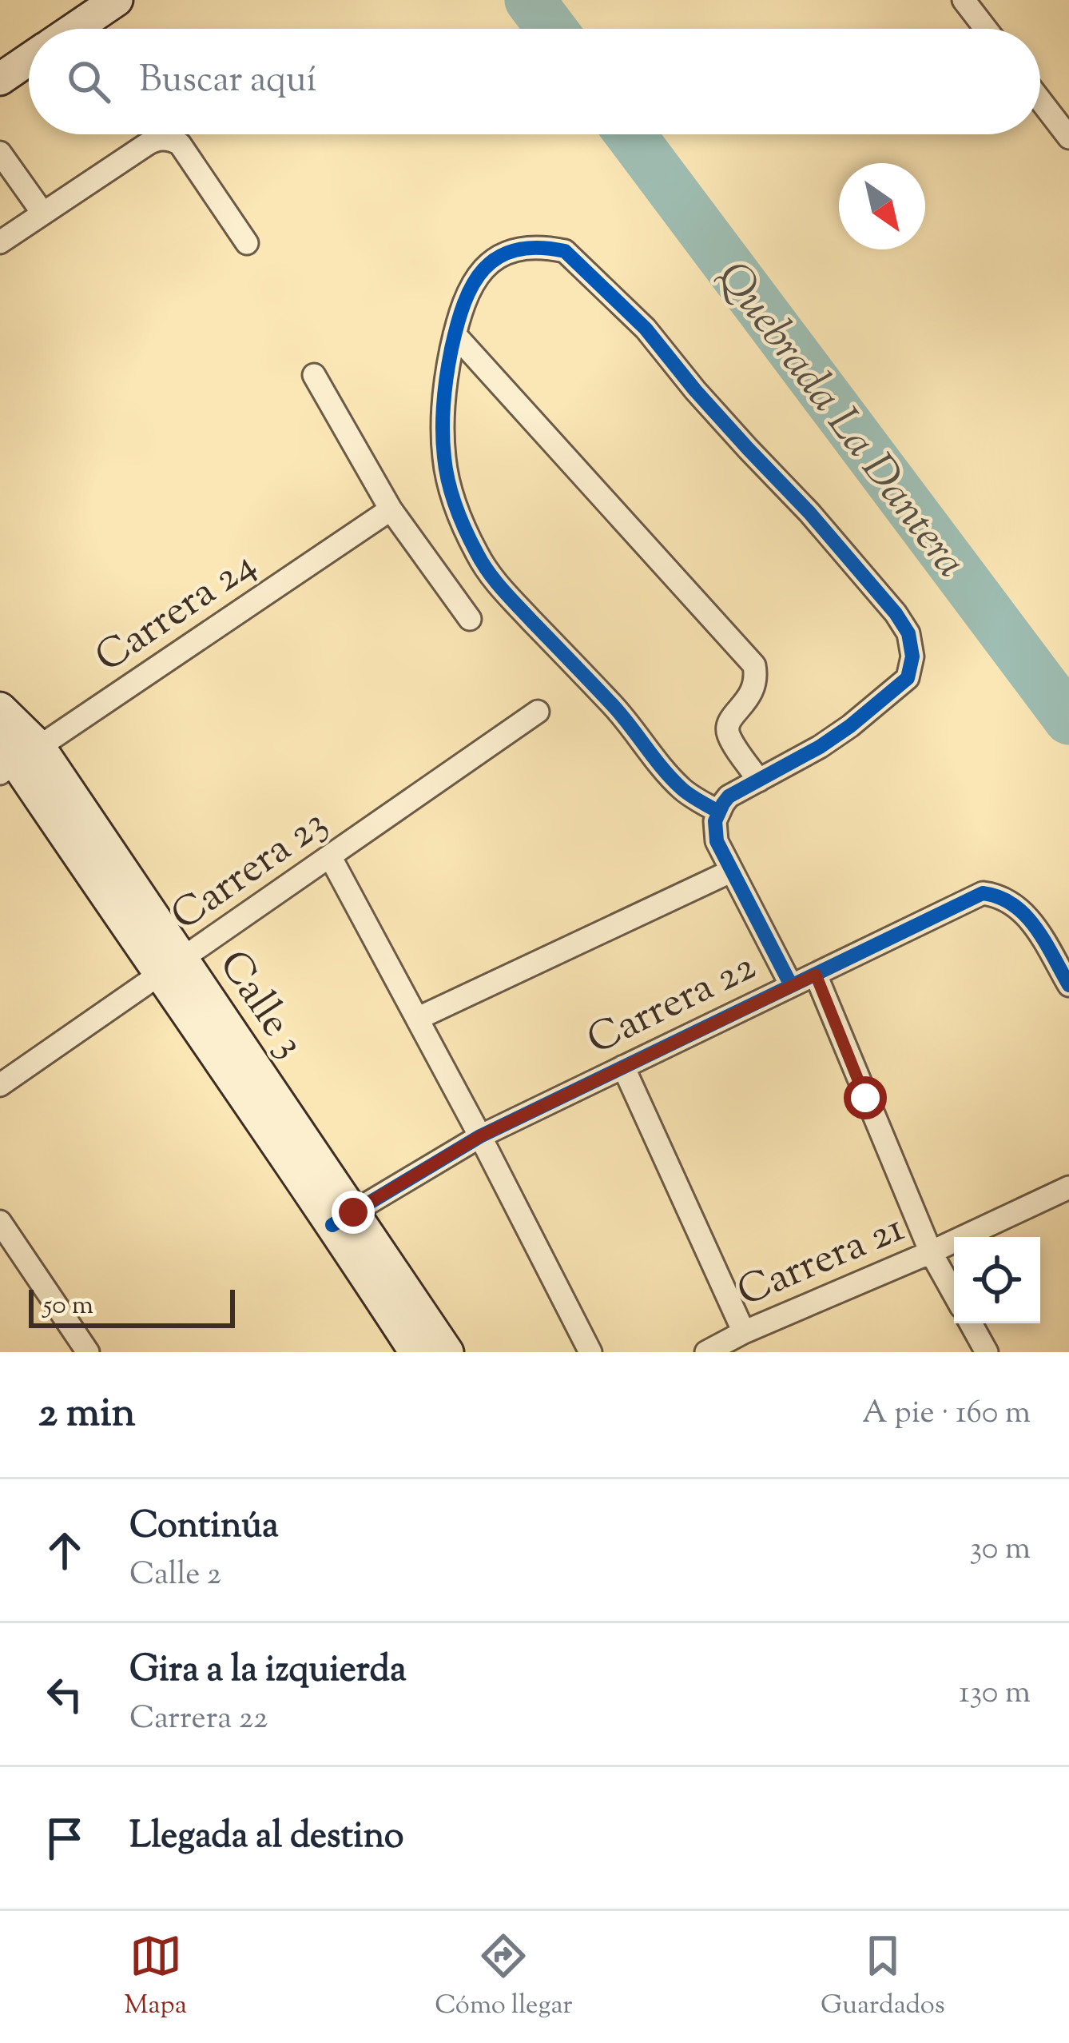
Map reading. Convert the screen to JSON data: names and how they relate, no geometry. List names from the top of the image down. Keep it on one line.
{"streets":{"street":["Carrera 24","Carrera 23","Carrera 22","Calle 3","Carrera 21"]},"crossings":[["Carrera 24","Calle 3"],["Carrera 23","Calle 3"],["Carrera 22","Calle 3"]],"water":["Quebrada La Dantera"],"scale_bar":"50 m","north":"bottom right","page":{"search":"Buscar aquí","scale":"50 m","heading":["2 min","A pie · 160 m"],"list":[["Continúa","Calle 2","30 m"],["Gira a la izquierda","Carrera 22","130 m"],"Llegada al destino"],"nav":["Mapa","Cómo llegar","Guardados"]}}
